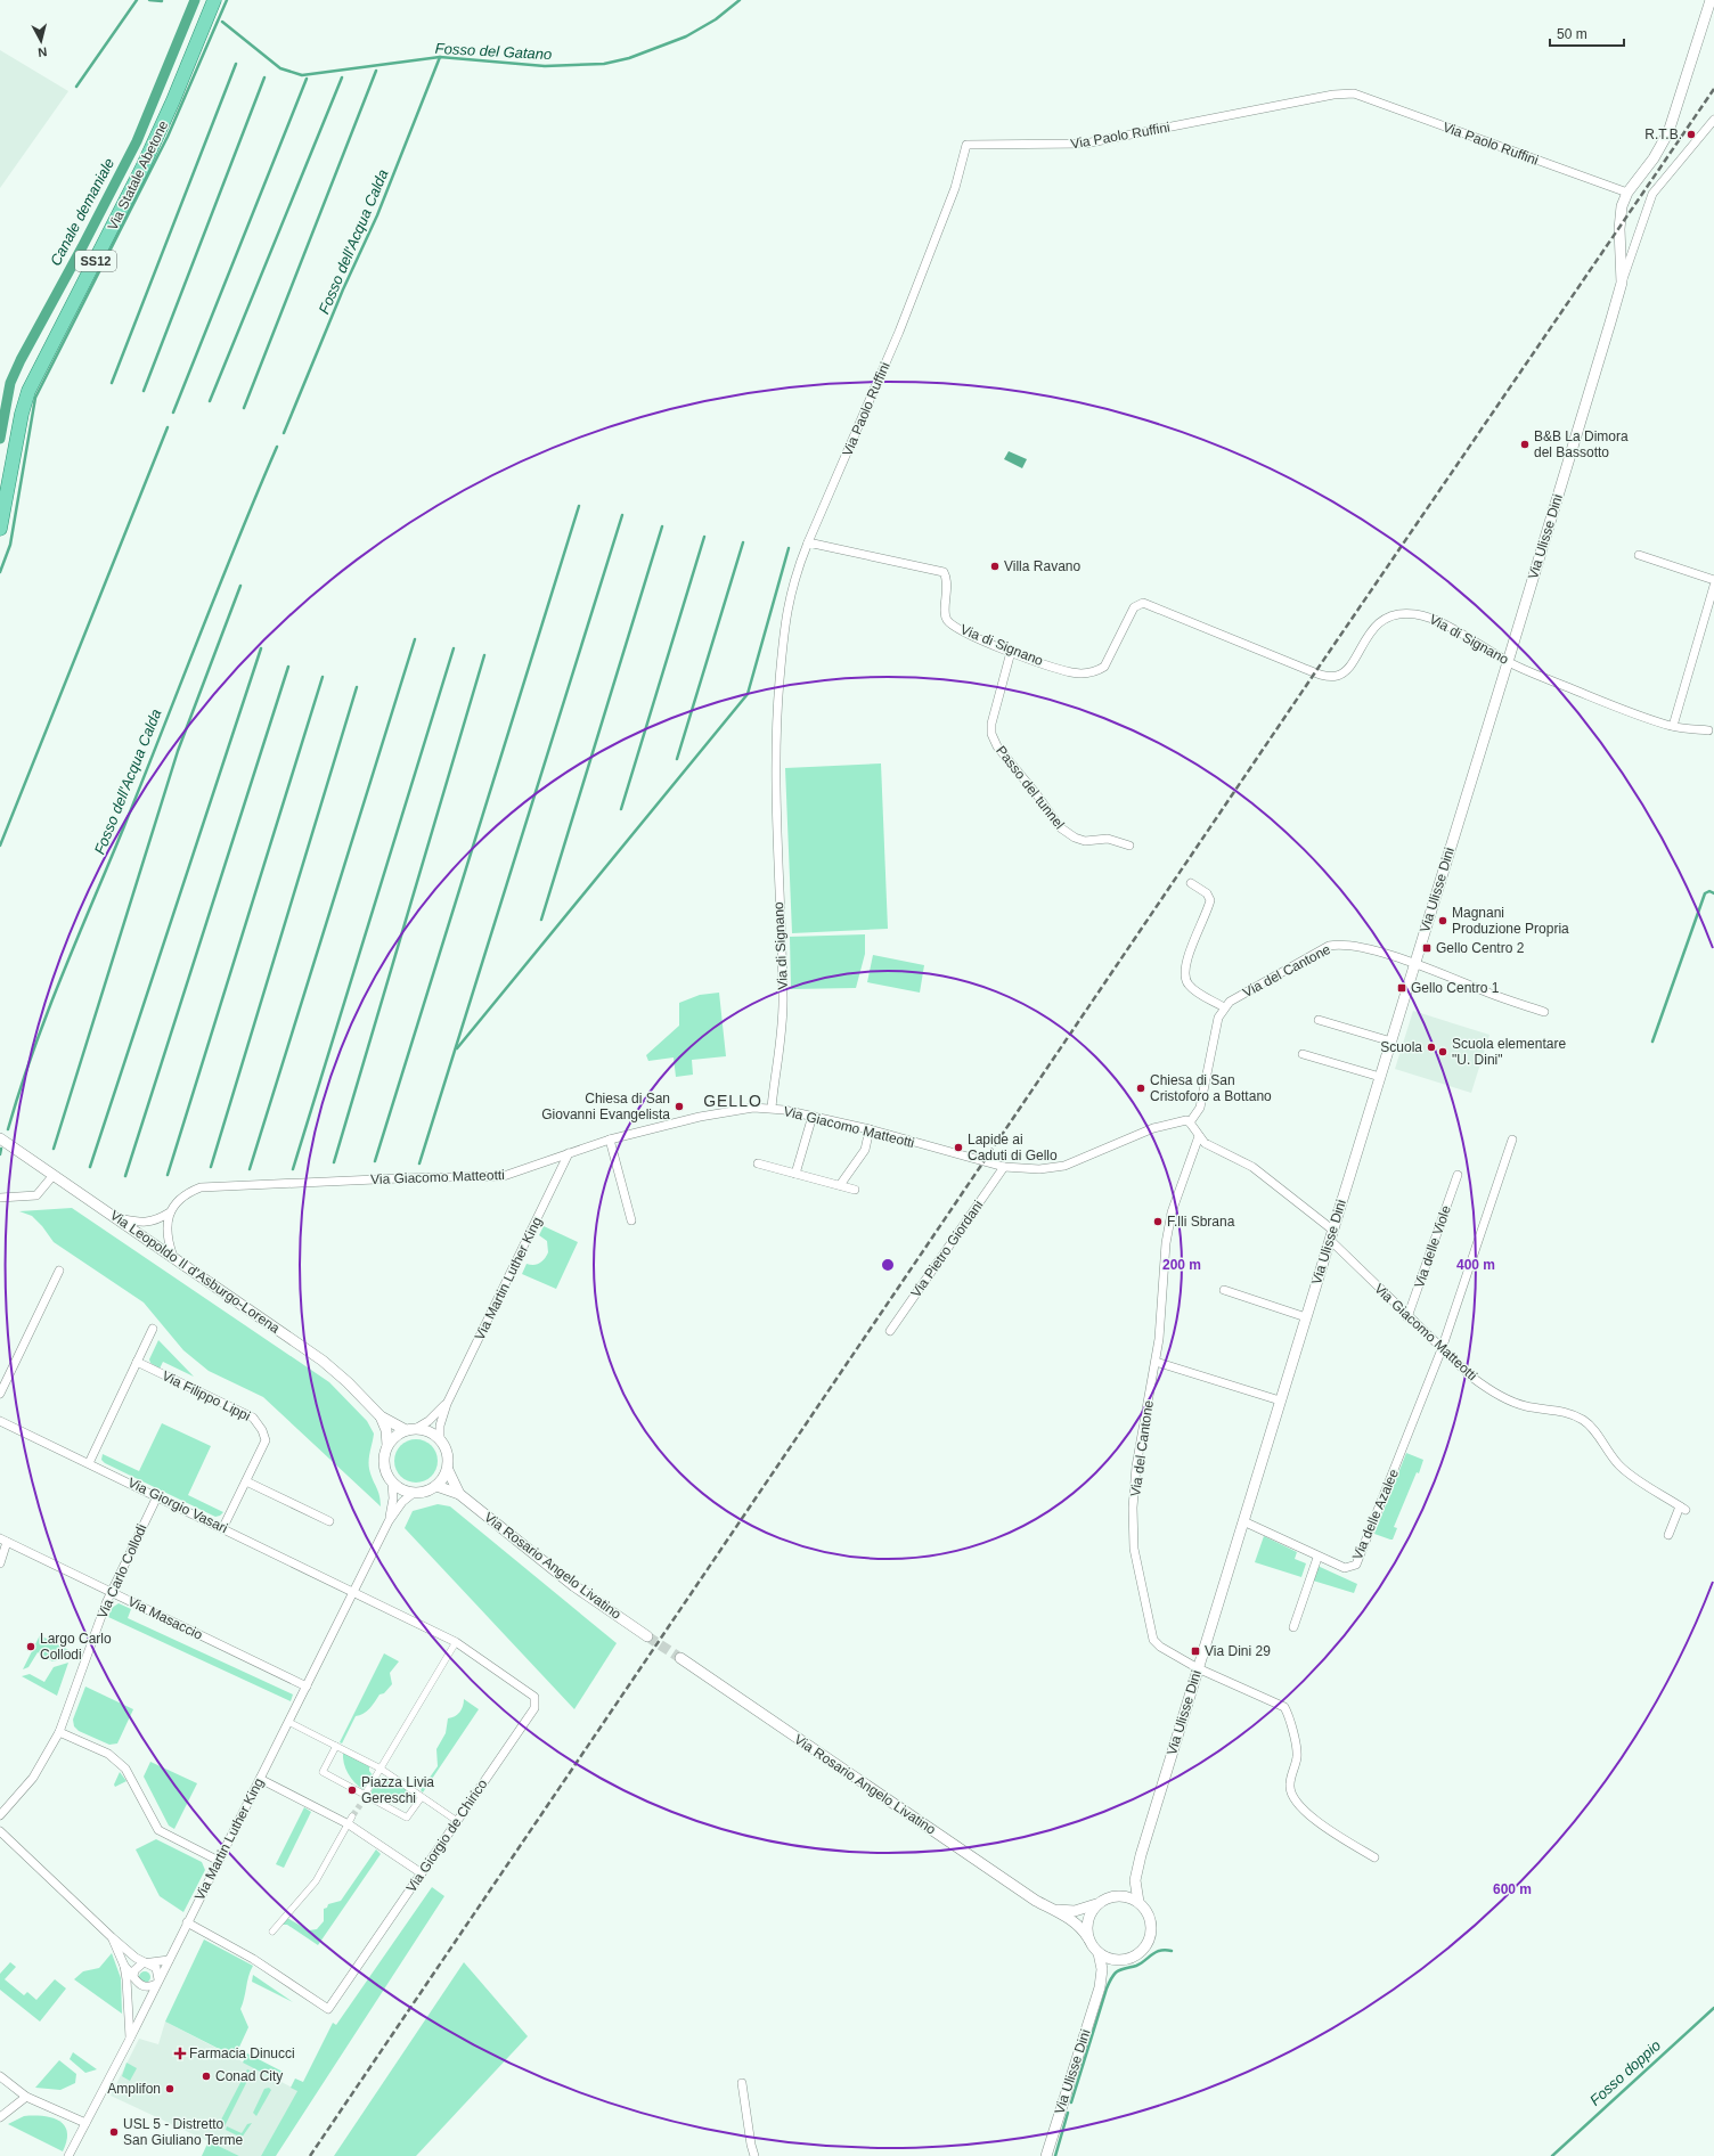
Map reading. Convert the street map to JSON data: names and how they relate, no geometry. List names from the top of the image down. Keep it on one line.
{"streets":{"main road":["Via Statale Abetone","SS12"],"street":["Via Paolo Ruffini","Via Ulisse Dini","Via di Signano","Passo del tunnel","Via del Cantone","Via Giacomo Matteotti","Via delle Viole","Via Pietro Giordani","Via Leopoldo II d'Asburgo-Lorena","Via Martin Luther King","Via Filippo Lippi","Via Giorgio Vasari","Via delle Azalee","Via Rosario Angelo Livatino","Via Carlo Collodi","Via Masaccio","Via Giorgio de Chirico"]},"crossings":[["Via Paolo Ruffini","Via Ulisse Dini"],["Via Paolo Ruffini","Via di Signano"],["Via Ulisse Dini","Via di Signano"],["Via Ulisse Dini","Via del Cantone"],["Via Ulisse Dini","Via Giacomo Matteotti"],["Via Ulisse Dini","Via delle Azalee"],["Via di Signano","Passo del tunnel"],["Via di Signano","Via Giacomo Matteotti"],["Via del Cantone","Via Giacomo Matteotti"],["Via Giacomo Matteotti","Via delle Viole"],["Via Giacomo Matteotti","Via Pietro Giordani"],["Via Giacomo Matteotti","Via Leopoldo II d'Asburgo-Lorena"],["Via Giacomo Matteotti","Via Martin Luther King"],["Via Giacomo Matteotti","Via delle Azalee"],["Via Leopoldo II d'Asburgo-Lorena","Via Rosario Angelo Livatino"],["Via Martin Luther King","Via Giorgio Vasari"],["Via Martin Luther King","Via Masaccio"],["Via Martin Luther King","Via Giorgio de Chirico"],["Via Giorgio Vasari","Via Carlo Collodi"],["Via Giorgio Vasari","Via Giorgio de Chirico"],["Via Carlo Collodi","Via Masaccio"]],"districts":["GELLO"],"water":["Fosso del Gatano","Canale demaniale","Fosso dell'Acqua Calda","Fosso doppio"],"places":{"other":["R.T.B.","B&B La Dimora del Bassotto","Villa Ravano","Magnani Produzione Propria","Scuola","Scuola elementare \"U. Dini\"","Chiesa di San Cristoforo a Bottano","Chiesa di San Giovanni Evangelista","Lapide ai Caduti di Gello","F.lli Sbrana","Largo Carlo Collodi","Piazza Livia Gereschi","Conad City","Amplifon","USL 5 - Distretto San Giuliano Terme"],"transit":["Gello Centro 2","Gello Centro 1","Via Dini 29"],"health":["Farmacia Dinucci"]},"scale_bar":"50 m","north":"bottom","rings":["200 m","400 m","600 m"]}
